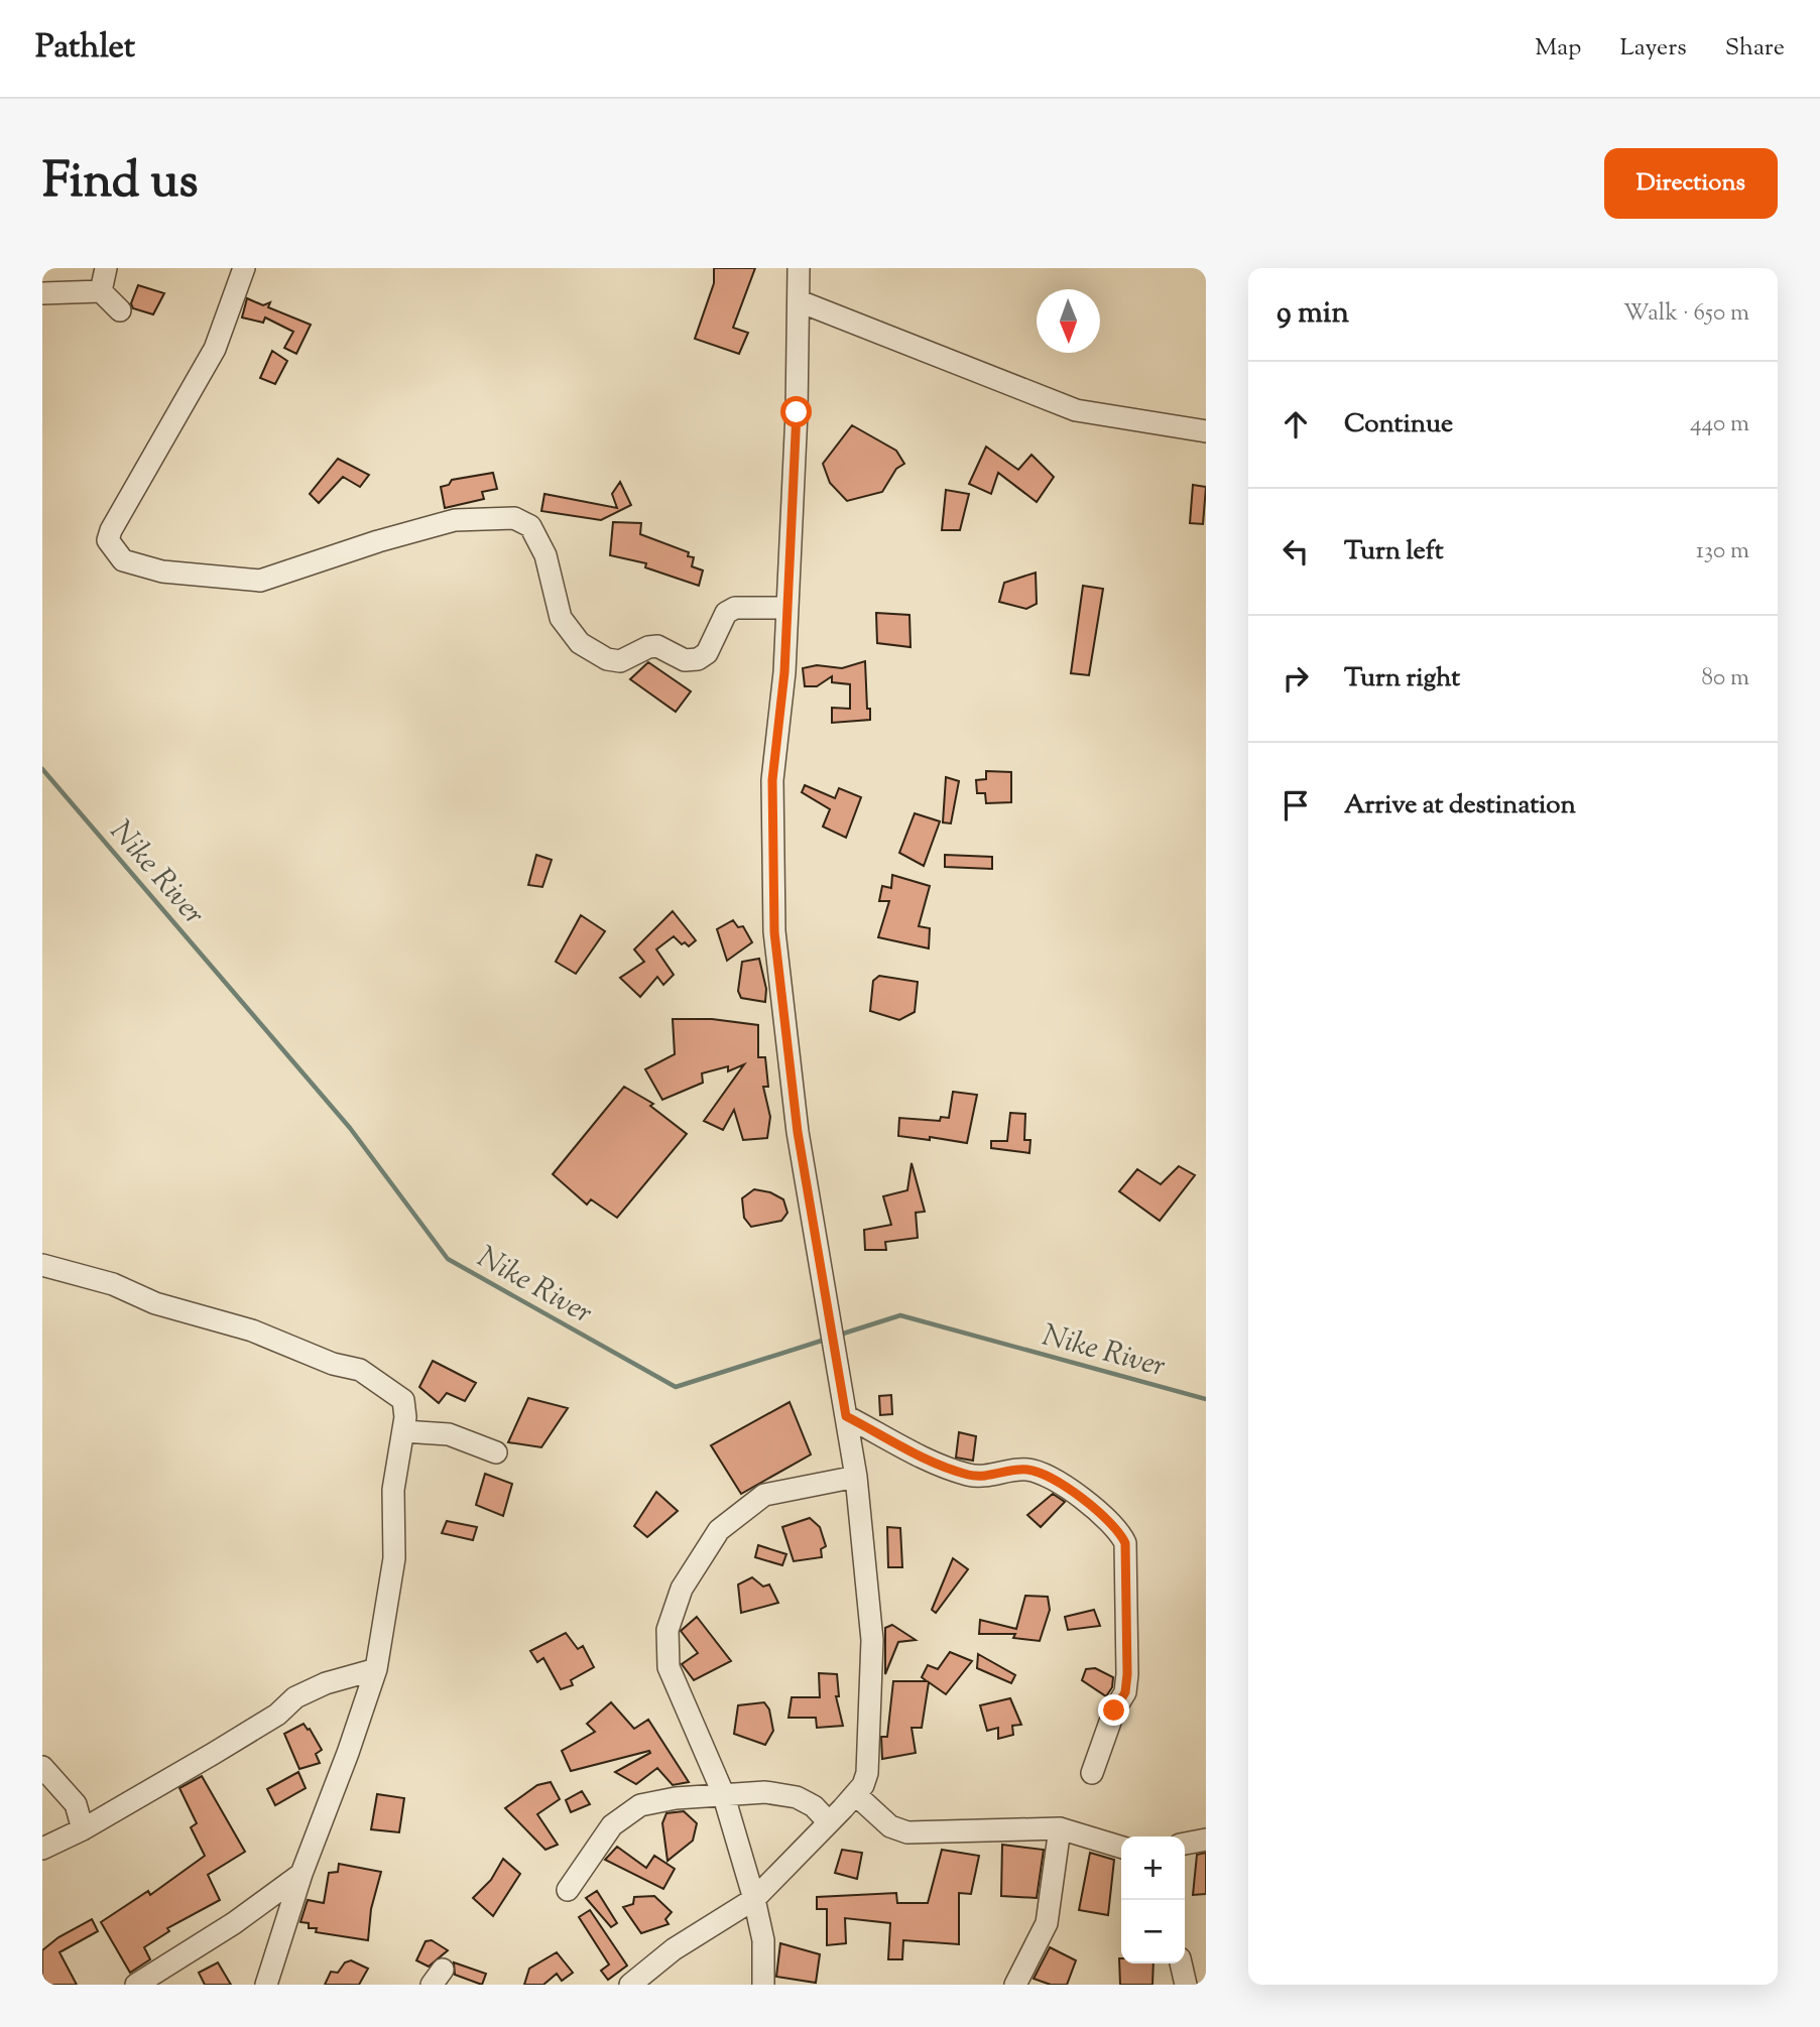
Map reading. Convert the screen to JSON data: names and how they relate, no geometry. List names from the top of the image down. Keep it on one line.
{"water":["Nike River"],"north":"bottom","page":{"header":"Pathlet","nav":["Map","Layers","Share"],"title":"Find us","buttons":"Directions","heading":["9 min","Walk · 650 m"],"list":[["Continue","440 m"],["Turn left","130 m"],["Turn right","80 m"],"Arrive at destination"],"map_buttons":["+","−"]}}
